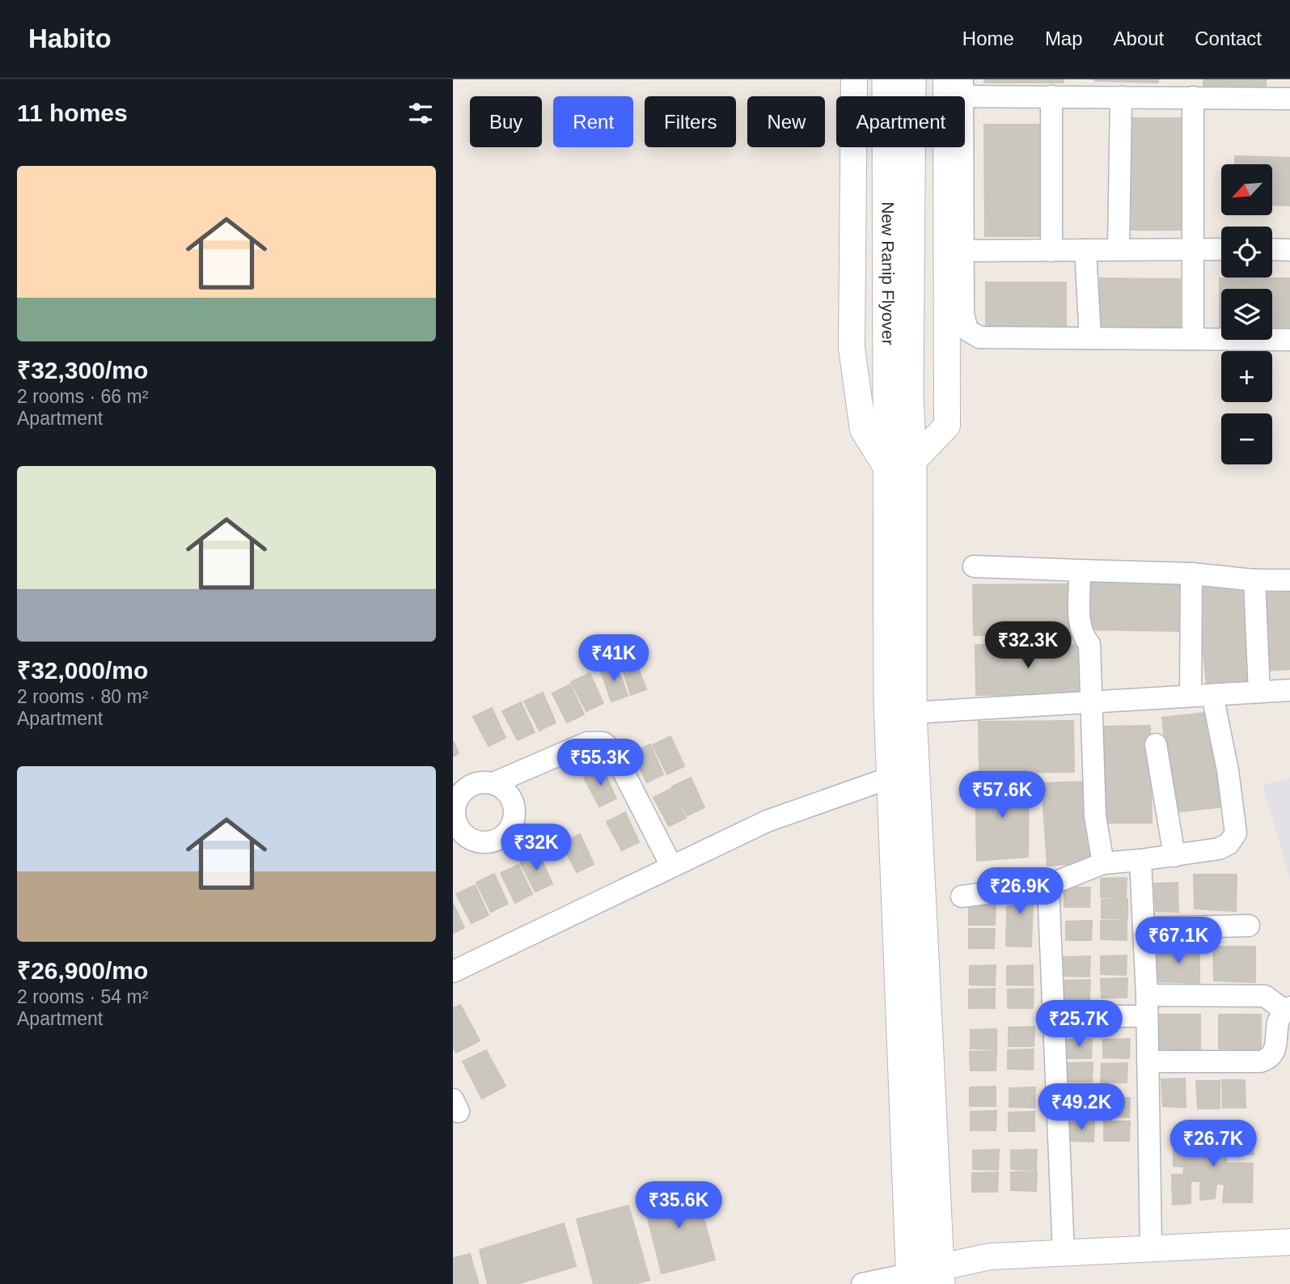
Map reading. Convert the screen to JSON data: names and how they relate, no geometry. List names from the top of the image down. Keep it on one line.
{"streets":{"main road":["New Ranip Flyover"]},"north":"bottom left","page":{"header":"Habito","nav":["Home","Map","About","Contact"],"heading":"11 homes","chip":["Buy","Rent","Filters","New","Apartment"],"list":[{"name":"₹32,300/mo","note":"2 rooms · 66 m² · Apartment"},{"name":"₹32,000/mo","note":"2 rooms · 80 m² · Apartment"},{"name":"₹26,900/mo","note":"2 rooms · 54 m² · Apartment"}],"map_buttons":["+","−"],"price":["₹32.3K","₹41K","₹55.3K","₹57.6K","₹32K","₹26.9K","₹67.1K","₹25.7K","₹49.2K","₹26.7K","₹35.6K"]}}
